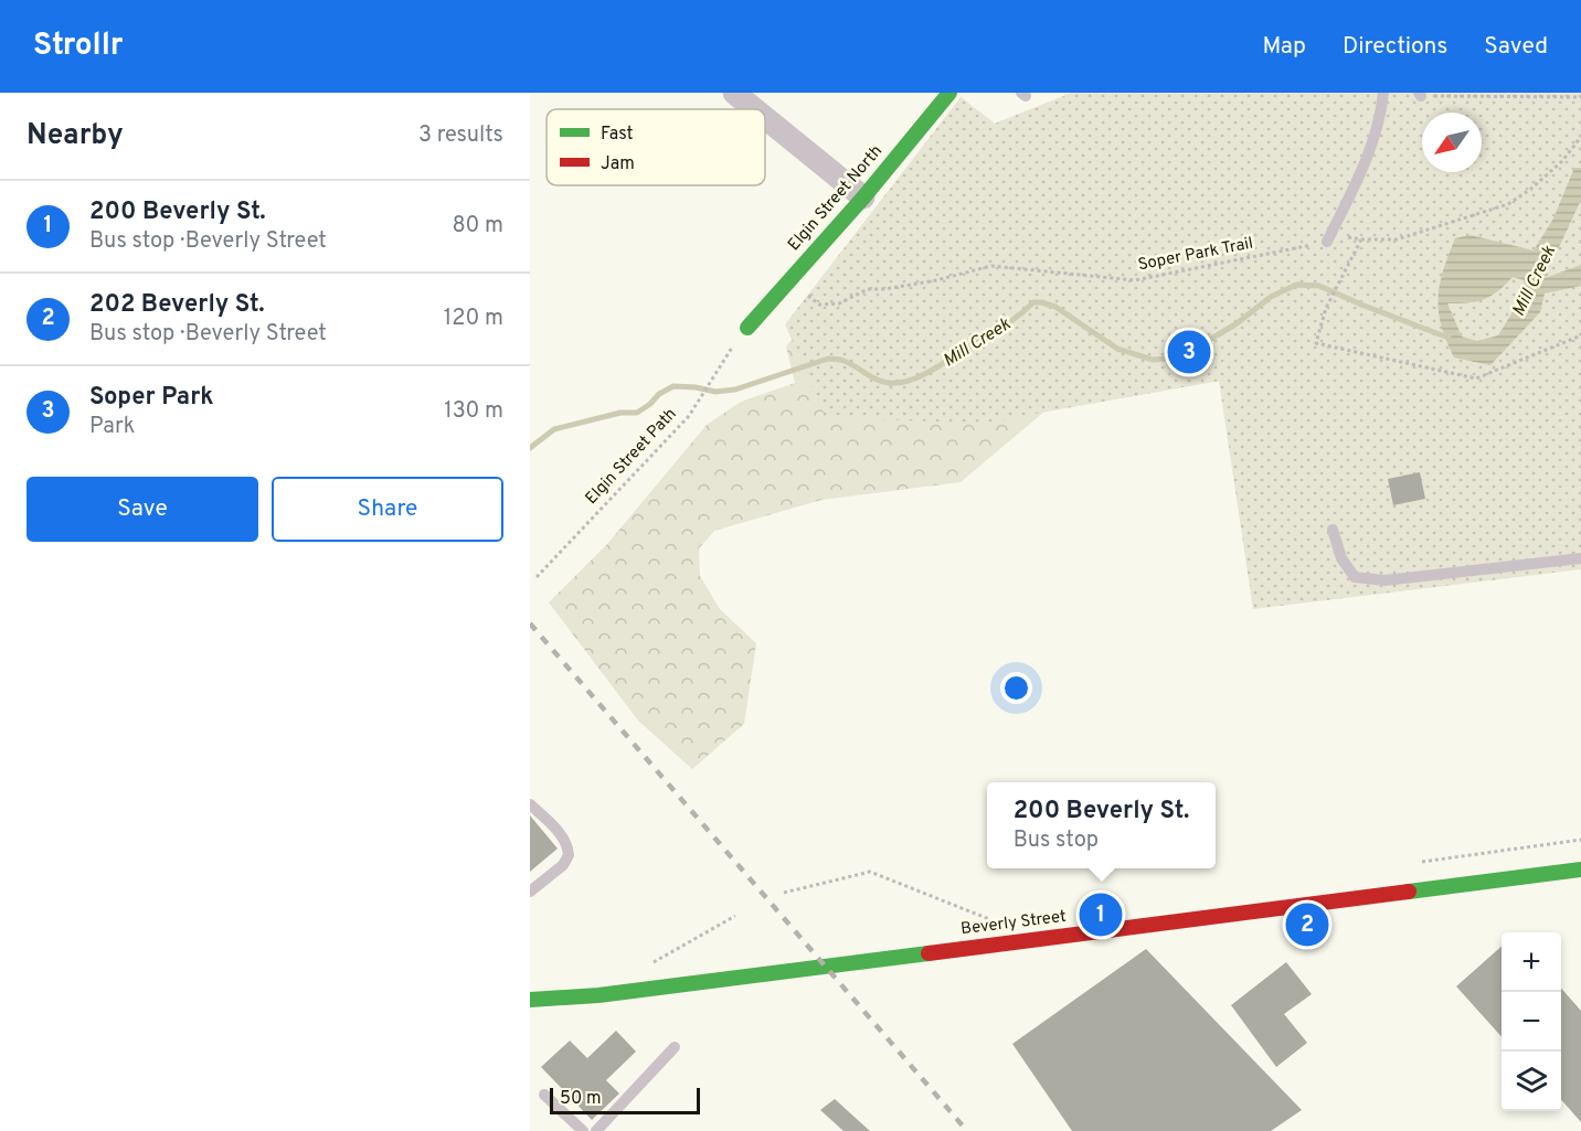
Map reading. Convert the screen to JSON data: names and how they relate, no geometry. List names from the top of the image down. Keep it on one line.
{"streets":{"main road":["Elgin Street North","Beverly Street"],"path":["Soper Park Trail","Elgin Street Path"]},"water":["Mill Creek"],"legend":["Fast","Jam"],"scale_bar":"50 m","north":"bottom left","page":{"header":"Strollr","nav":["Map","Directions","Saved"],"heading":["Nearby","3 results"],"list":[{"mark":"1","name":"200 Beverly St.","note":"Bus stop · Beverly Street","value":"80 m"},{"mark":"2","name":"202 Beverly St.","note":"Bus stop · Beverly Street","value":"120 m"},{"mark":"3","name":"Soper Park","note":"Park","value":"130 m"}],"pins":["3","1","2"],"buttons":["Save","Share"],"popup":["200 Beverly St.","Bus stop"],"map_buttons":["+","−"],"scale":"50 m"}}
